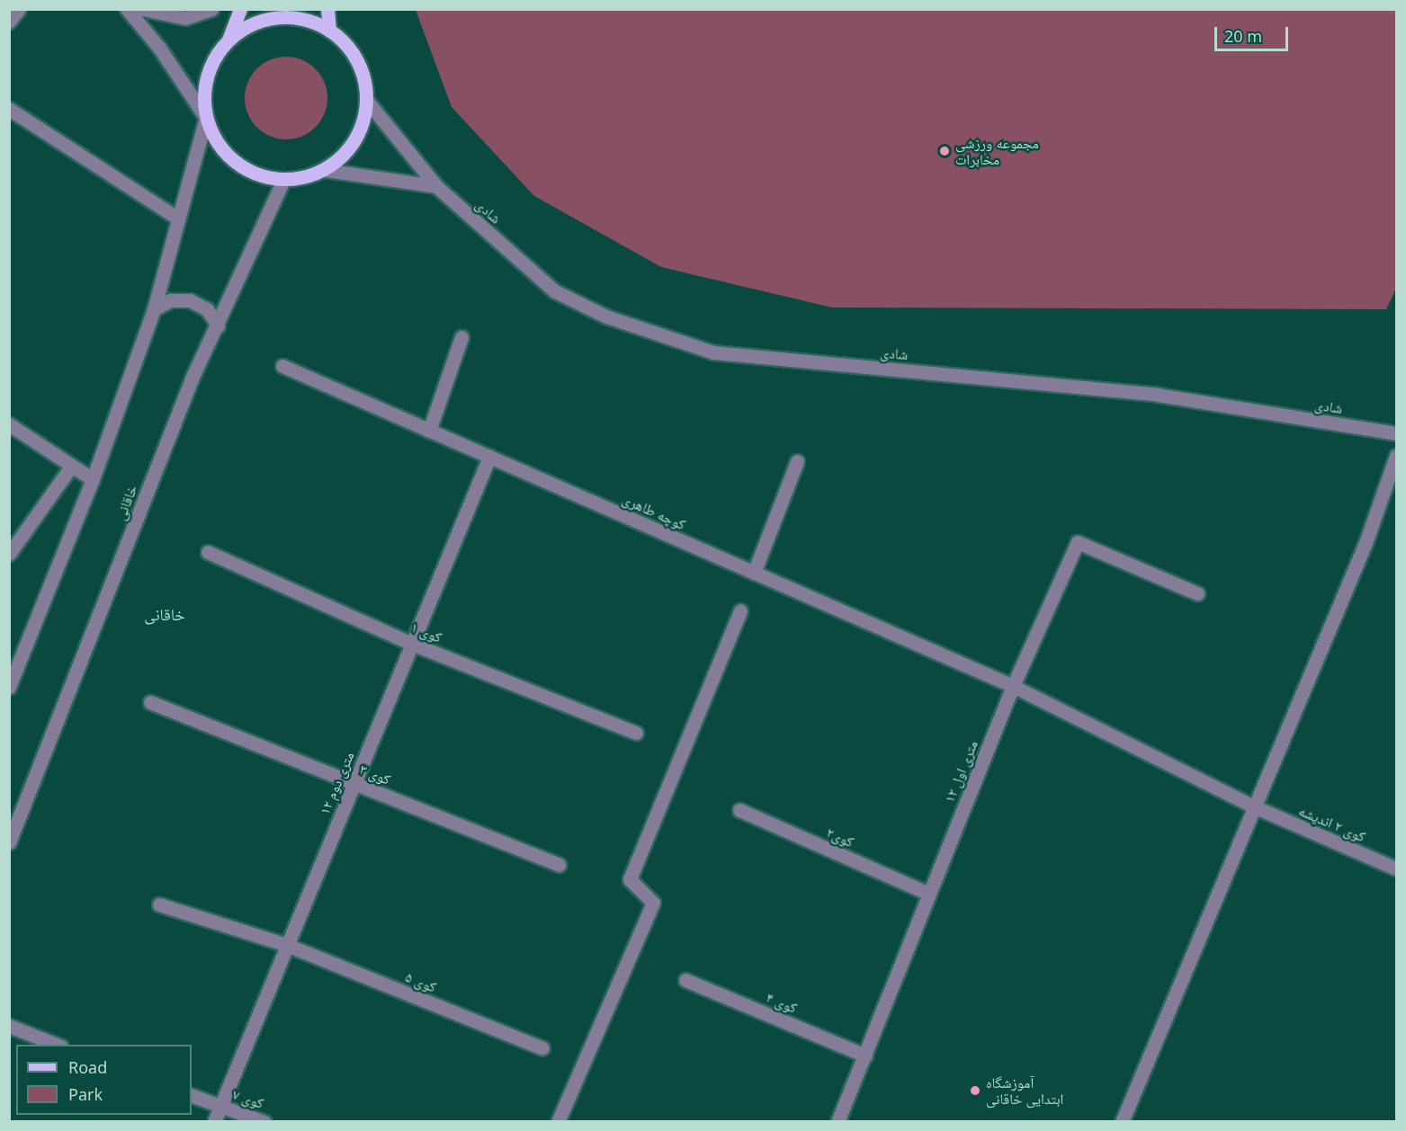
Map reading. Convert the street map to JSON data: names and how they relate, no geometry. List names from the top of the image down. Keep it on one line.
{"streets":{"street":["شادی","خاقانی","کوچه طاهری","کوی ۱","۱۲ متری اول","کوی ۳","۱۲ متری دوم","کوی ۲ اندیشه","کوی۲","کوی ۵","کوی ۴","کوی ۷"]},"crossings":[["شادی","خاقانی"],["کوچه طاهری","۱۲ متری اول"],["کوچه طاهری","۱۲ متری دوم"],["کوی ۱","۱۲ متری دوم"],["۱۲ متری اول","کوی۲"],["۱۲ متری اول","کوی ۴"],["کوی ۳","۱۲ متری دوم"],["۱۲ متری دوم","کوی ۵"],["۱۲ متری دوم","کوی ۷"]],"districts":["خاقانی"],"places":["مجموعه ورزشی مخابرات","آموزشگاه ابتدایی خاقانی"],"legend":["Road","Park"],"scale_bar":"20 m"}
